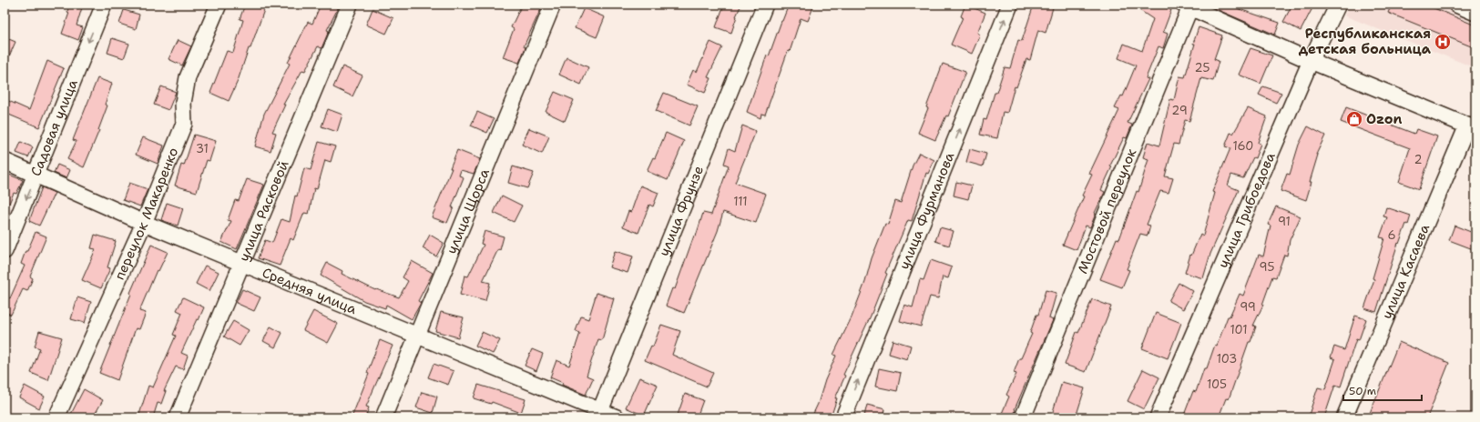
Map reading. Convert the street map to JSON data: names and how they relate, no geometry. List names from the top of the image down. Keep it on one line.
{"streets":{"street":["Садовая улица","улица Грибоедова","улица Расковой","улица Щорса","улица Фрунзе","улица Фурманова","Мостовой переулок","переулок Макаренко","улица Касаева","Средняя улица"]},"crossings":[["Садовая улица","Средняя улица"],["улица Расковой","Средняя улица"],["улица Щорса","Средняя улица"],["улица Фрунзе","Средняя улица"],["переулок Макаренко","Средняя улица"]],"one_way":["Садовая улица","улица Фурманова"],"places":{"hospital":["Республиканская детская больница"],"shop":["Ozon"]},"house_numbers":["25","29","160","31","2","111","91","6","95","99","101","103","105"],"scale_bar":"50 m"}
